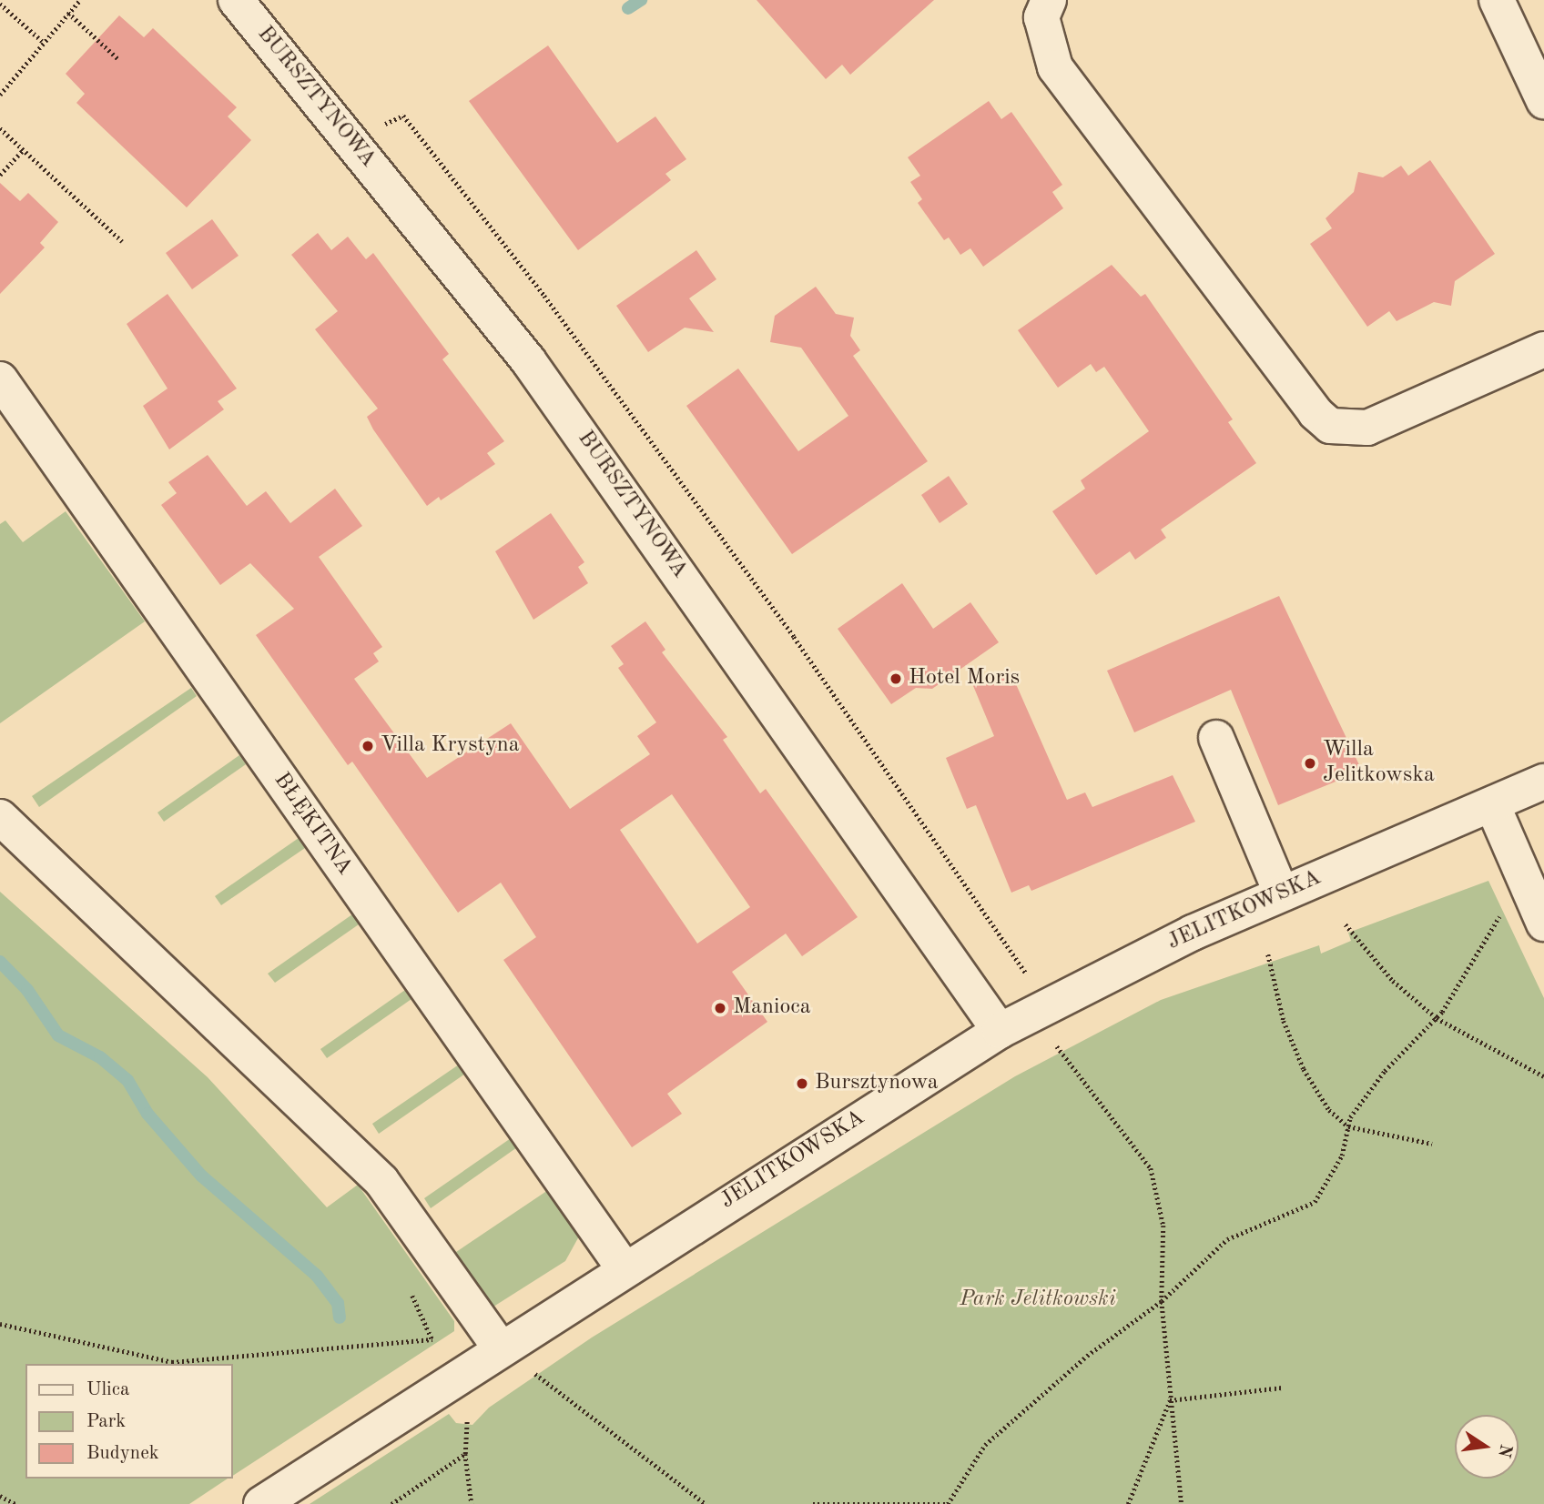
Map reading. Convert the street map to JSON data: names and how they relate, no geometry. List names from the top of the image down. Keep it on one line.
{"streets":{"street":["BURSZTYNOWA","BŁĘKITNA","JELITKOWSKA"]},"crossings":[["BURSZTYNOWA","JELITKOWSKA"],["BŁĘKITNA","JELITKOWSKA"]],"parks":["Park Jelitkowski"],"places":["Hotel Moris","Villa Krystyna","Willa Jelitkowska","Manioca","Bursztynowa"],"legend":["Ulica","Park","Budynek"],"north":"right"}
